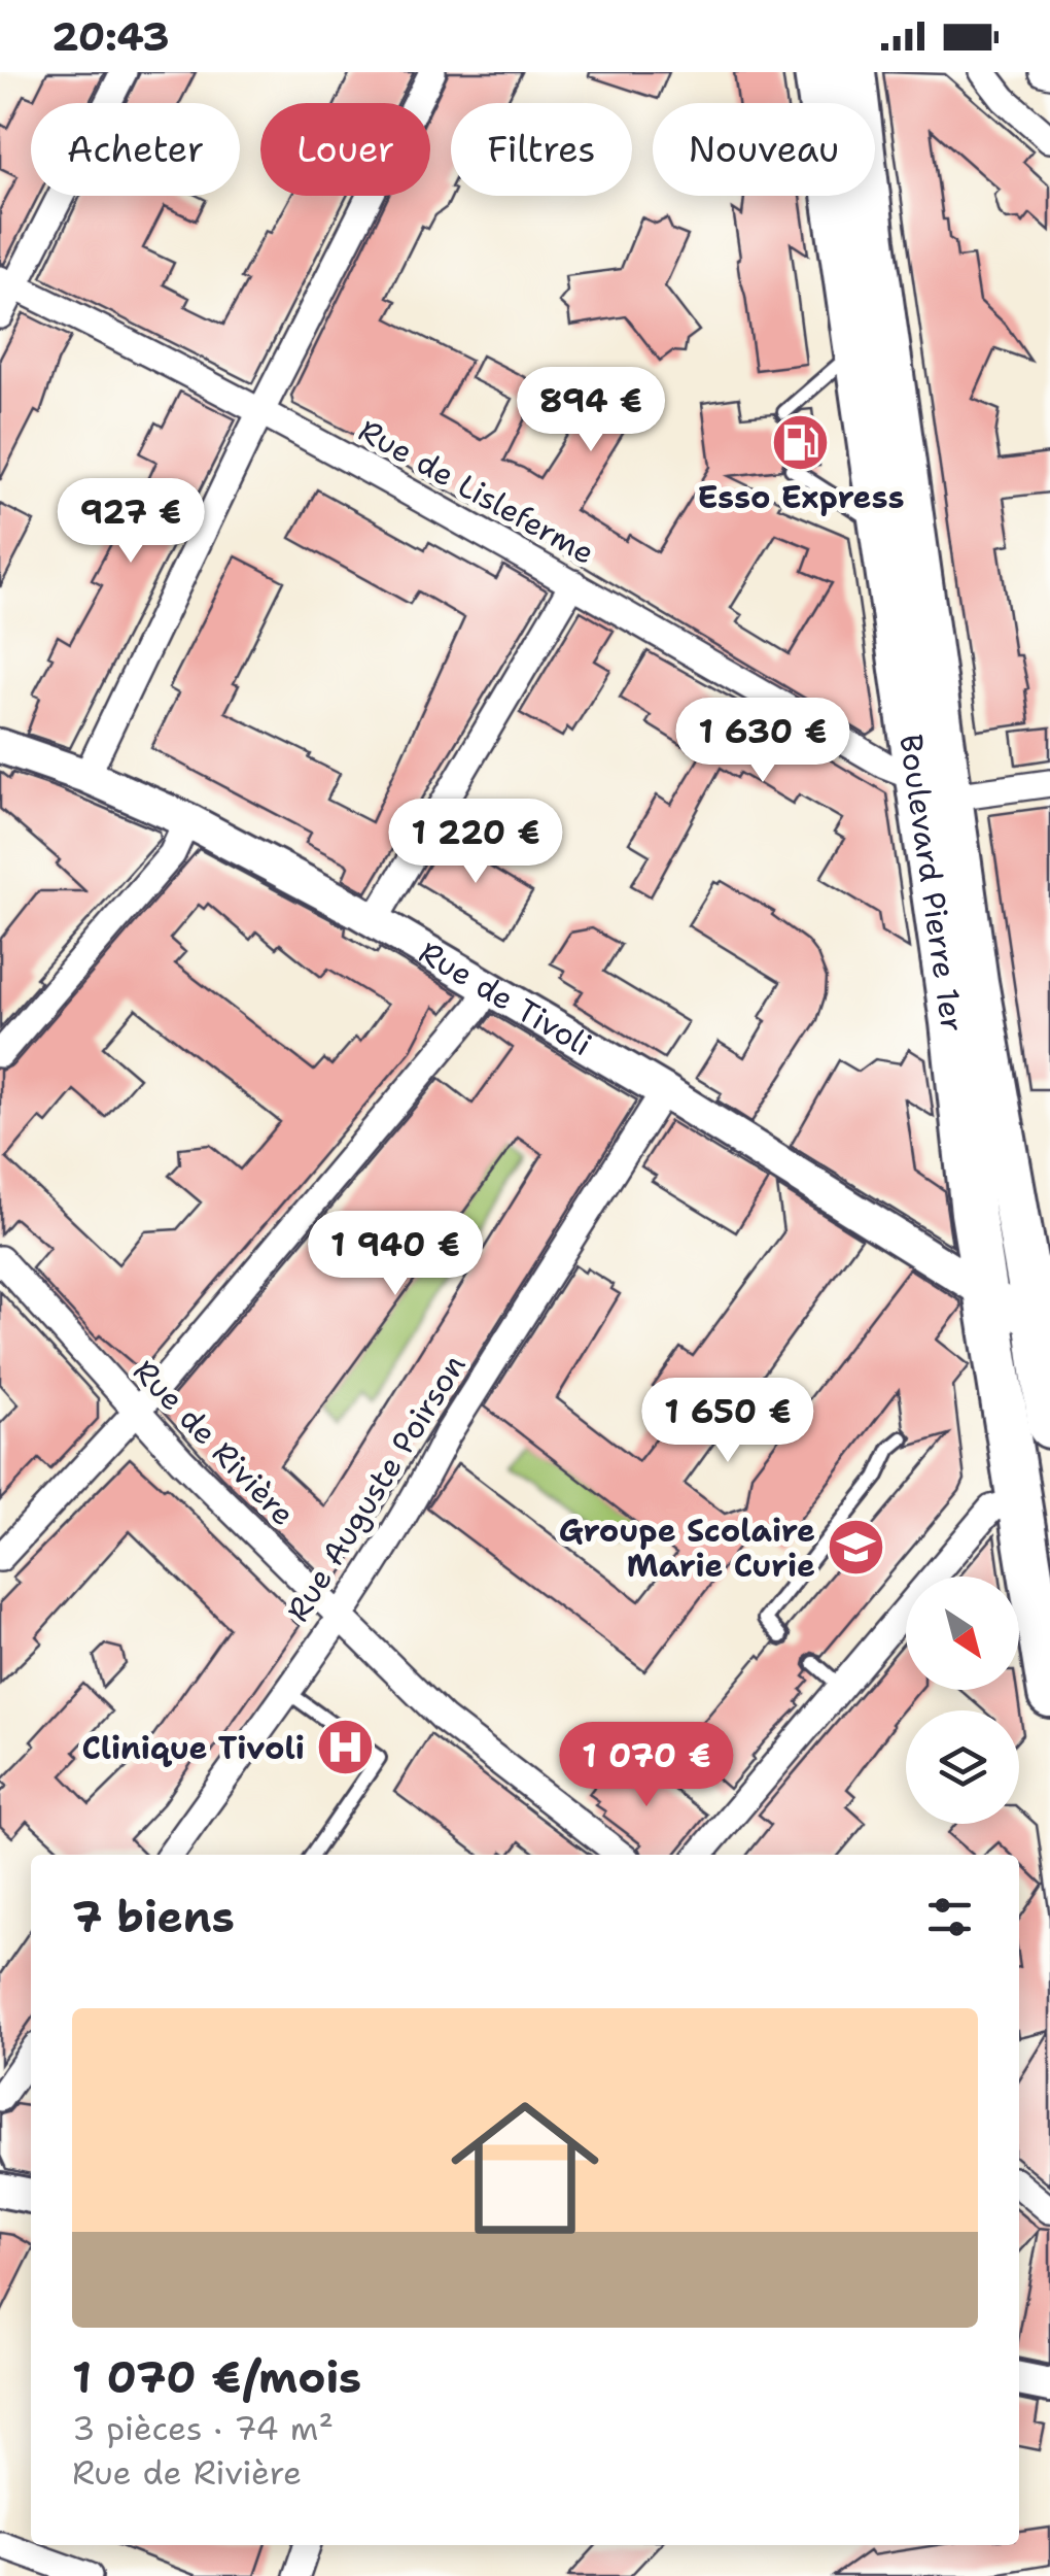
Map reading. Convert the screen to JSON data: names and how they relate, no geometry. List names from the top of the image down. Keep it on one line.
{"streets":{"main road":["Boulevard Pierre 1er"],"street":["Rue de Lisleferme","Rue de Tivoli","Rue de Rivière","Rue Auguste Poirson"]},"crossings":[["Rue de Lisleferme","Boulevard Pierre 1er"],["Boulevard Pierre 1er","Rue de Tivoli"],["Rue de Tivoli","Rue Auguste Poirson"],["Rue de Rivière","Rue Auguste Poirson"]],"places":{"fuel station":["Esso Express"],"school or university":["Groupe Scolaire Marie Curie"],"hospital":["Clinique Tivoli"]},"north":"bottom right","page":{"status":"20:43","chip":["Acheter","Louer","Filtres","Nouveau"],"price":["894 €","927 €","1 630 €","1 220 €","1 940 €","1 650 €","1 070 €"],"heading":"7 biens","list":[{"name":"1 070 €/mois","note":"3 pièces · 74 m² · Rue de Rivière"}]}}
